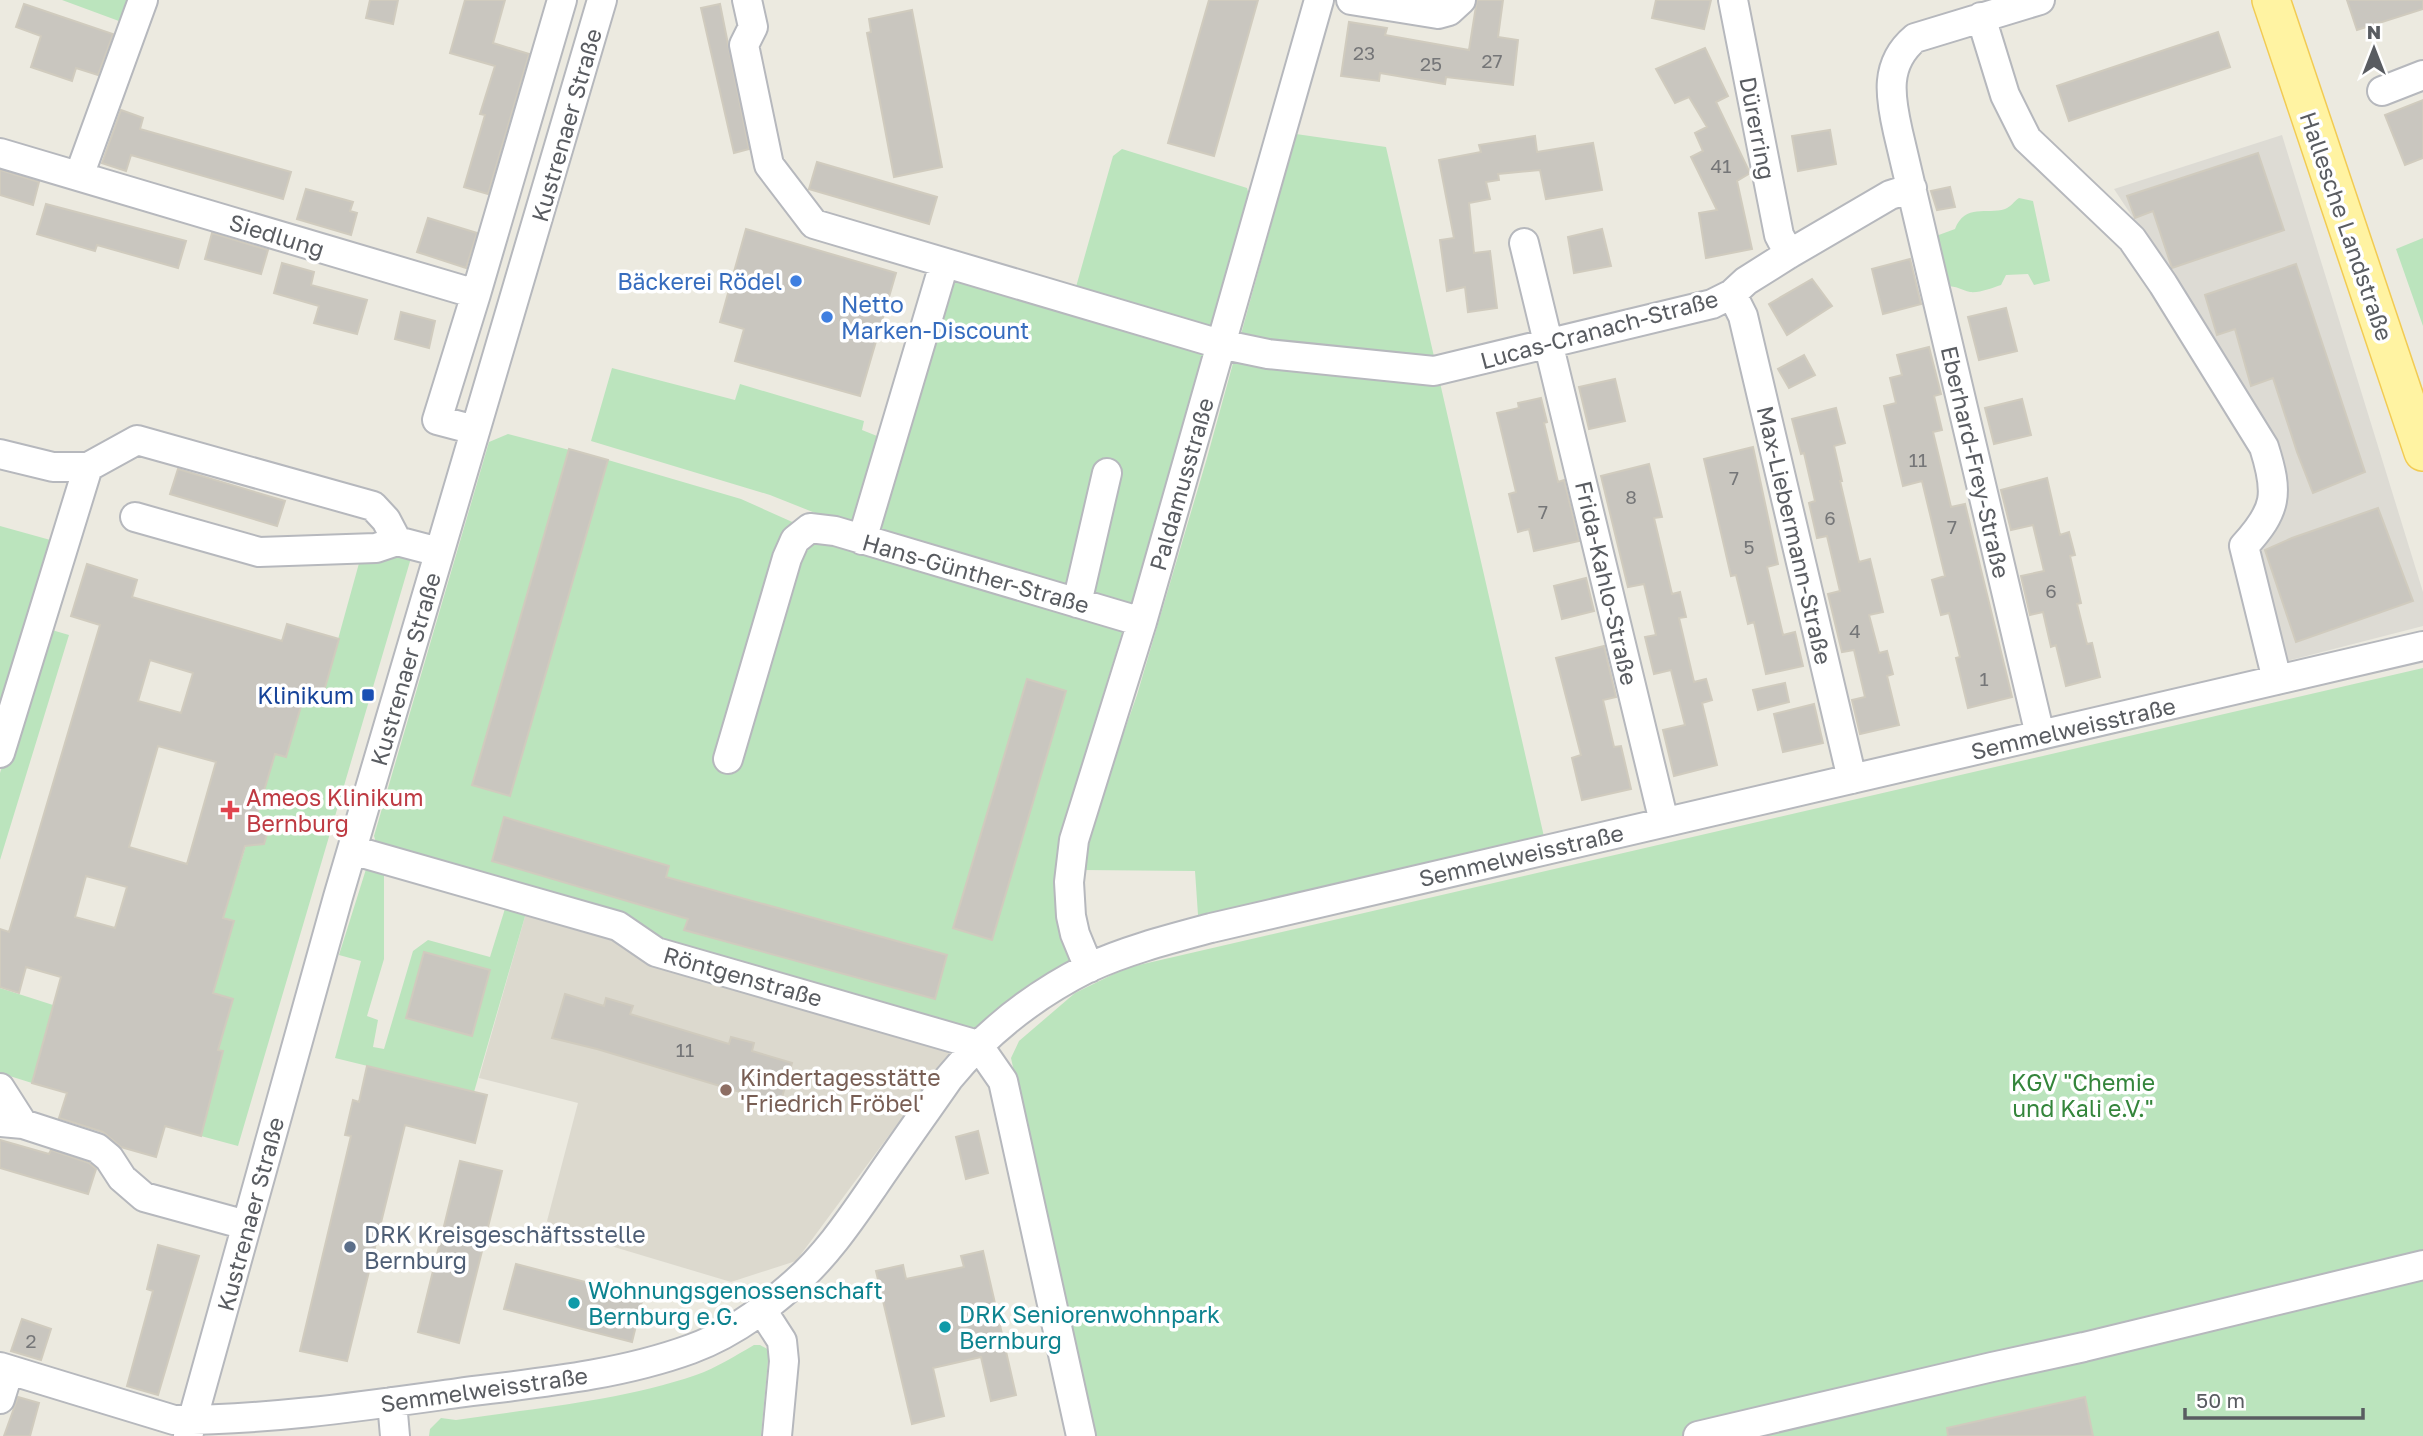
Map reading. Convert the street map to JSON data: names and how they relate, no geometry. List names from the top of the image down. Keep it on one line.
{"streets":{"main road":["Hallesche Landstraße"],"street":["Kustrenaer Straße","Dürerring","Siedlung","Lucas-Cranach-Straße","Eberhard-Frey-Straße","Paldamusstraße","Max-Liebermann-Straße","Hans-Günther-Straße","Frida-Kahlo-Straße","Semmelweisstraße","Röntgenstraße"]},"crossings":[["Kustrenaer Straße","Semmelweisstraße"],["Kustrenaer Straße","Röntgenstraße"],["Dürerring","Lucas-Cranach-Straße"],["Lucas-Cranach-Straße","Eberhard-Frey-Straße"],["Lucas-Cranach-Straße","Paldamusstraße"],["Lucas-Cranach-Straße","Max-Liebermann-Straße"],["Lucas-Cranach-Straße","Frida-Kahlo-Straße"],["Eberhard-Frey-Straße","Semmelweisstraße"],["Paldamusstraße","Hans-Günther-Straße"],["Paldamusstraße","Semmelweisstraße"],["Max-Liebermann-Straße","Semmelweisstraße"],["Frida-Kahlo-Straße","Semmelweisstraße"],["Semmelweisstraße","Röntgenstraße"]],"parks":["KGV \"Chemie und Kali e.V.\""],"places":{"other":["Bäckerei Rödel","Netto Marken-Discount","Kindertagesstätte 'Friedrich Fröbel'","DRK Kreisgeschäftsstelle Bernburg","Wohnungsgenossenschaft Bernburg e.G.","DRK Seniorenwohnpark Bernburg"],"transit":["Klinikum"],"health":["Ameos Klinikum Bernburg"]},"house_numbers":["23","27","25","41","11","7","8","7","6","7","5","6","4","1","11","2"],"scale_bar":"50 m","north":"top"}
